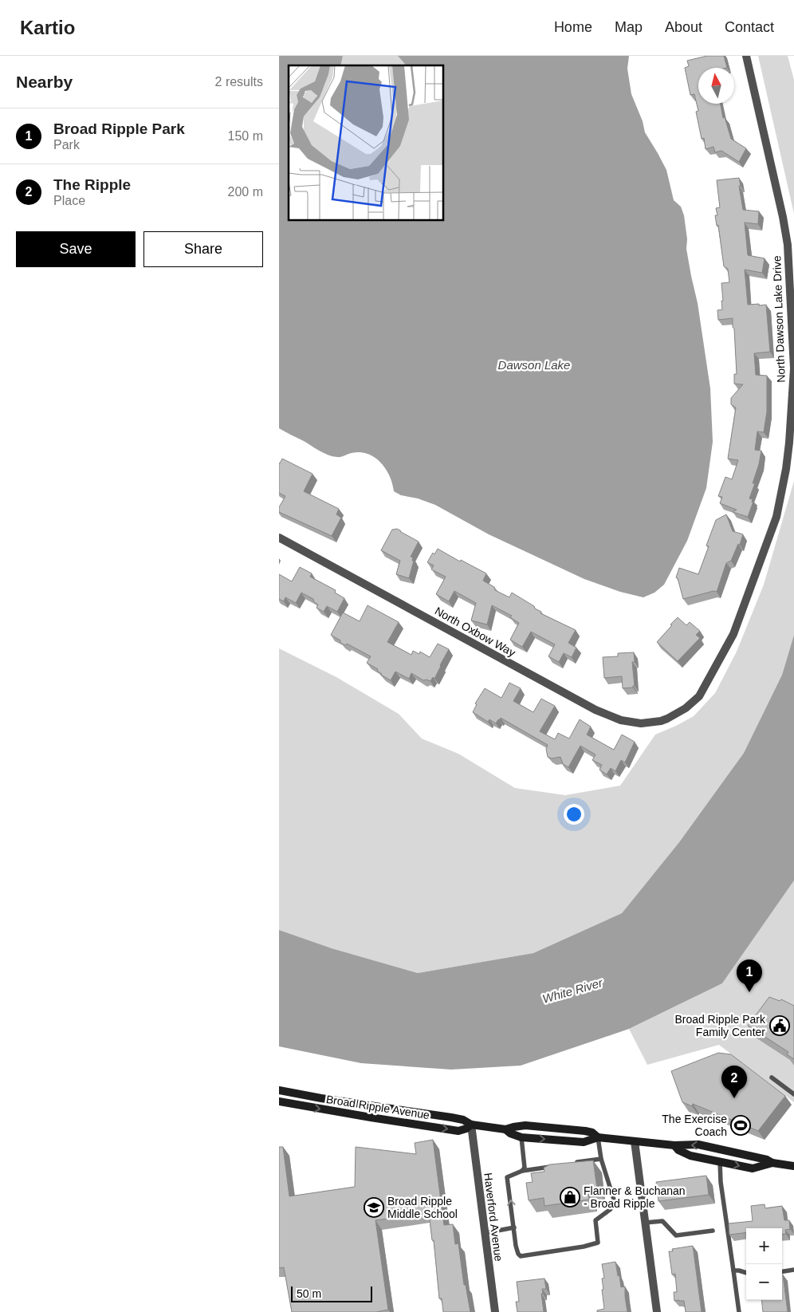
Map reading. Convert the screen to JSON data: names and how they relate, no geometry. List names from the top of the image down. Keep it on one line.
{"streets":{"street":["North Dawson Lake Drive","North Oxbow Way","Broad Ripple Avenue","Haverford Avenue"]},"crossings":[["North Dawson Lake Drive","North Oxbow Way"],["Broad Ripple Avenue","Haverford Avenue"]],"water":["Dawson Lake","White River"],"places":{"public building":["Broad Ripple Park Family Center"],"sports":["The Exercise Coach"],"shop":["Flanner & Buchanan - Broad Ripple"],"school or university":["Broad Ripple Middle School"]},"scale_bar":"50 m","north":"top","page":{"header":"Kartio","nav":["Home","Map","About","Contact"],"heading":["Nearby","2 results"],"list":[{"mark":"1","name":"Broad Ripple Park","note":"Park","value":"150 m"},{"mark":"2","name":"The Ripple","note":"Place","value":"200 m"}],"buttons":["Save","Share"],"pins":["1","2"],"map_buttons":["+","−"],"scale":"50 m"}}
